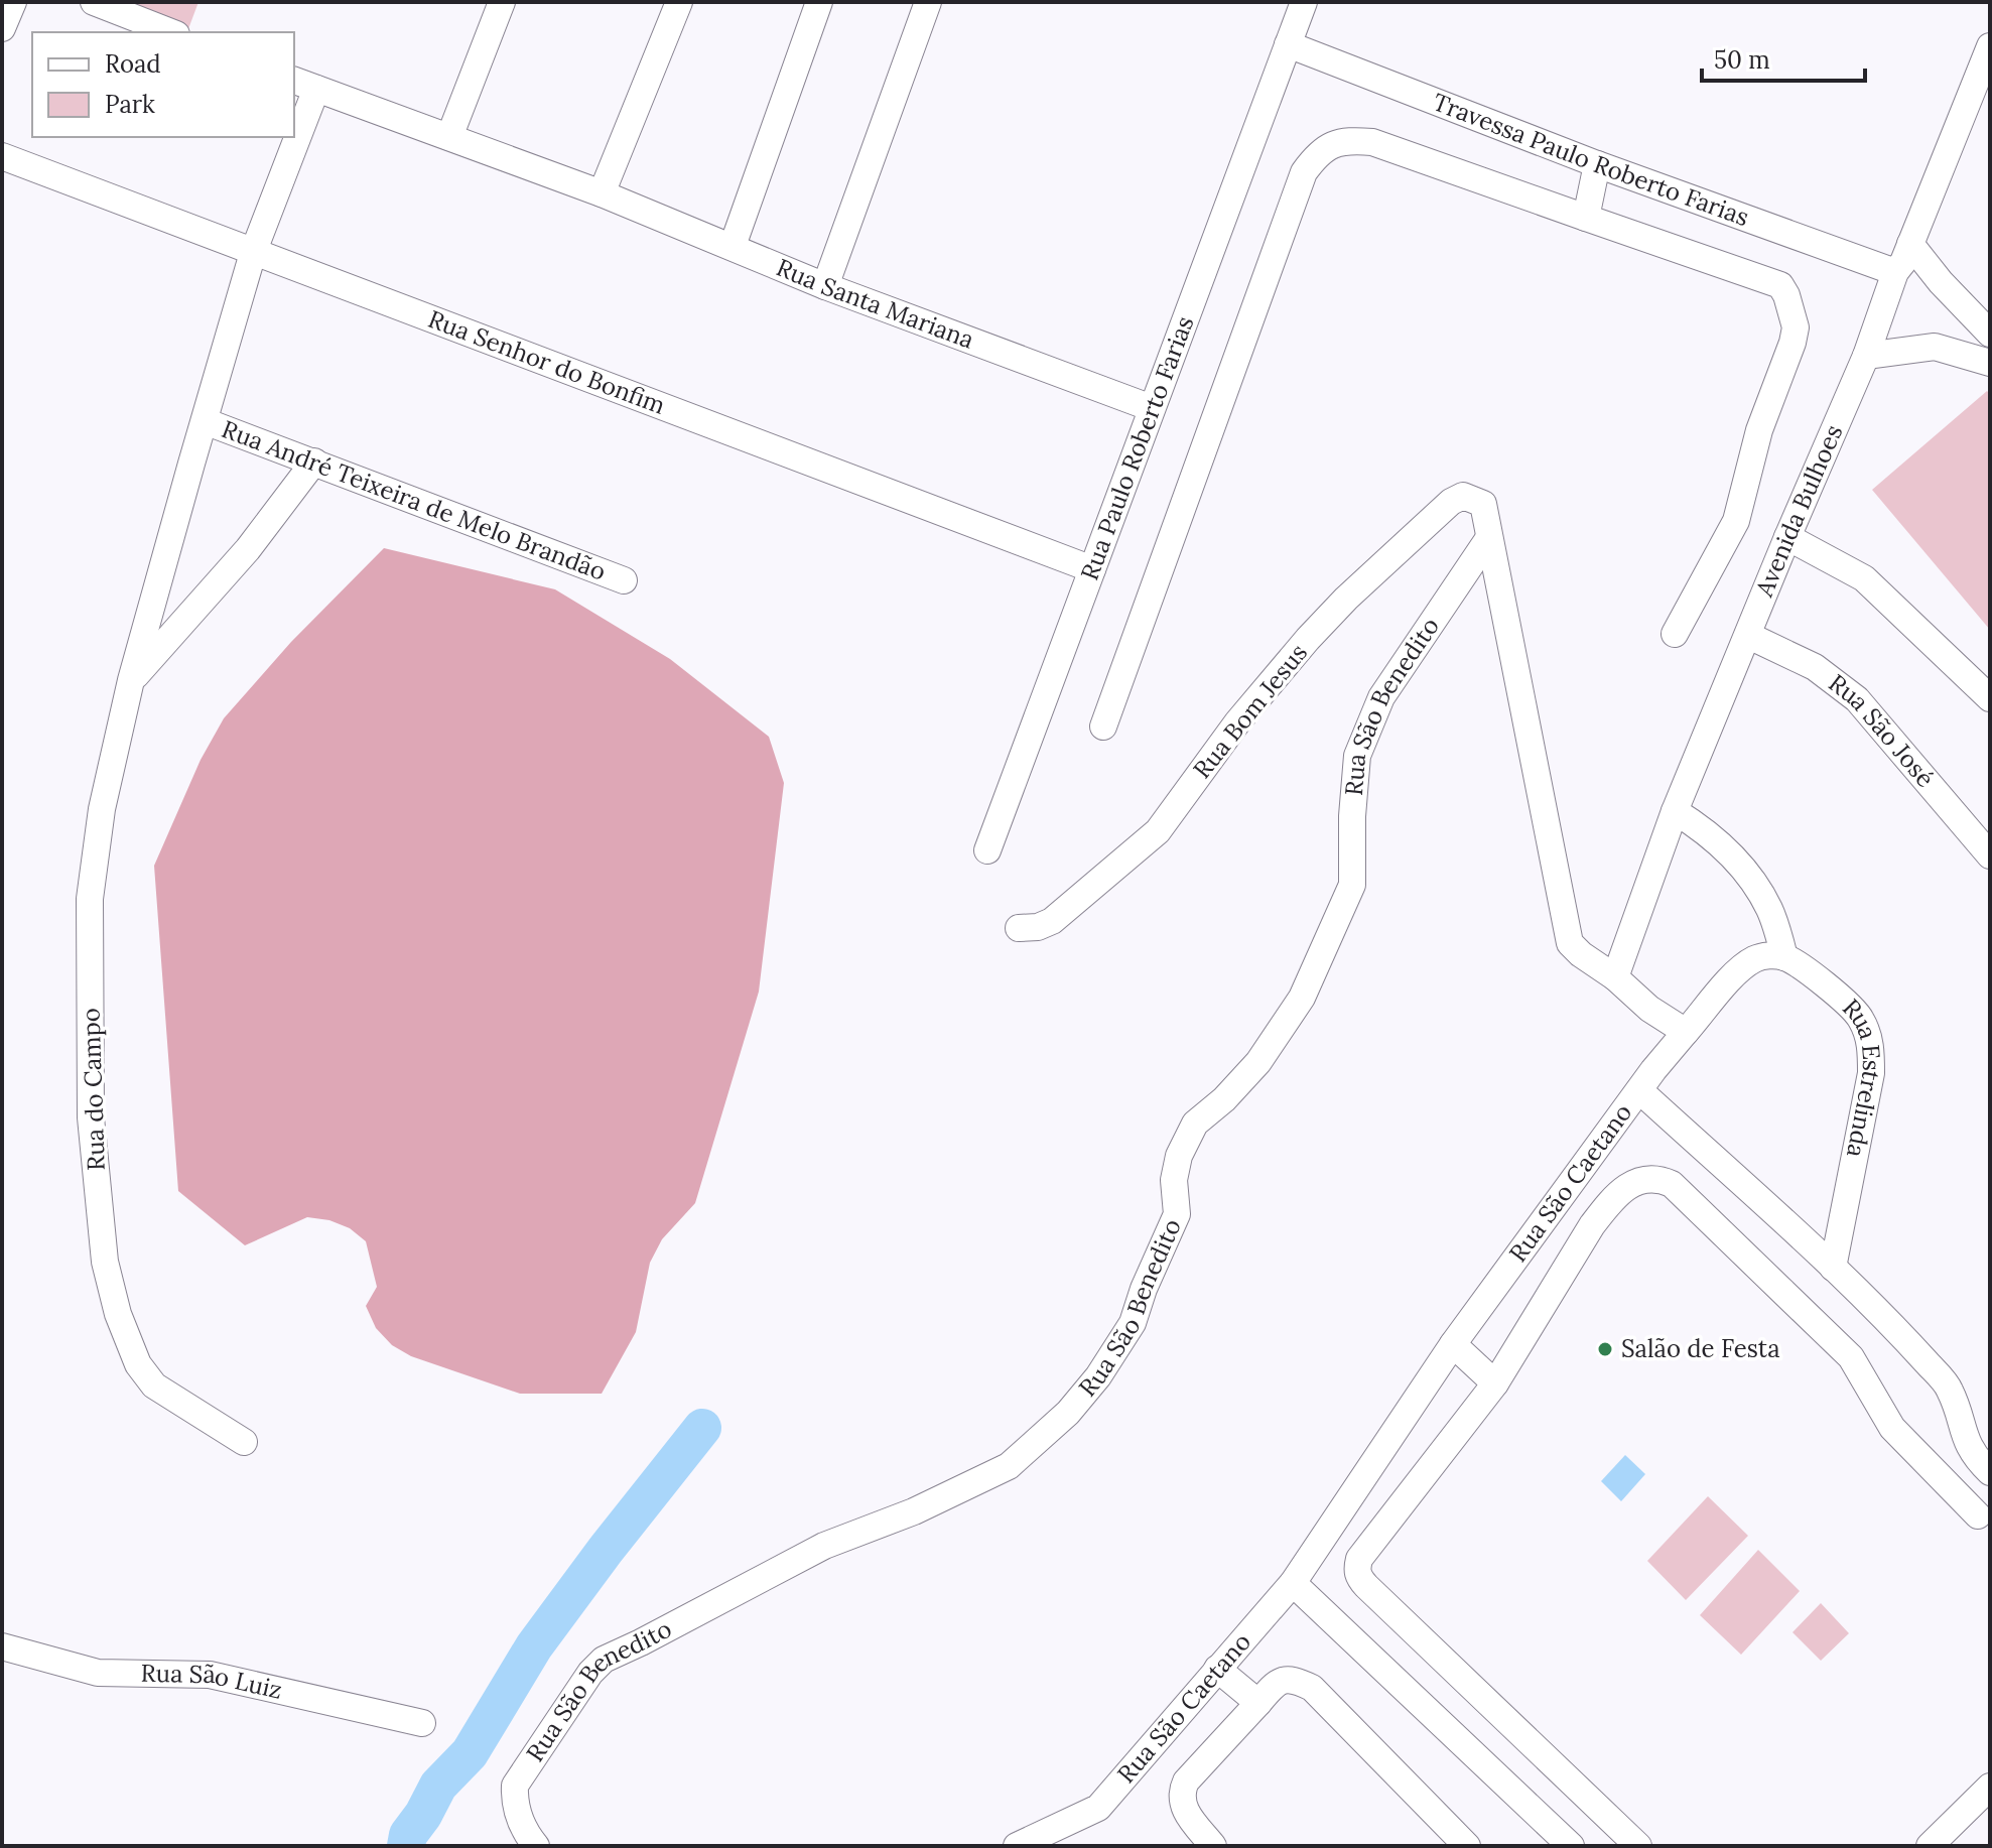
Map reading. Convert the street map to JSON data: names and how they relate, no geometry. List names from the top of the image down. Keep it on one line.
{"streets":{"street":["Travessa Paulo Roberto Farias","Rua Santa Mariana","Rua Senhor do Bonfim","Rua Paulo Roberto Farias","Rua André Teixeira de Melo Brandão","Avenida Bulhoes","Rua São Benedito","Rua Bom Jesus","Rua São José","Rua Estrelinda","Rua do Campo","Rua São Caetano","Rua São Luiz"]},"crossings":[["Travessa Paulo Roberto Farias","Rua Paulo Roberto Farias"],["Travessa Paulo Roberto Farias","Avenida Bulhoes"],["Rua Santa Mariana","Rua Paulo Roberto Farias"],["Rua Santa Mariana","Rua do Campo"],["Rua Senhor do Bonfim","Rua Paulo Roberto Farias"],["Rua Senhor do Bonfim","Rua do Campo"],["Rua André Teixeira de Melo Brandão","Rua do Campo"],["Avenida Bulhoes","Rua São José"],["Rua São Benedito","Rua Bom Jesus"]],"places":["Salão de Festa"],"legend":["Road","Park"],"scale_bar":"50 m"}
